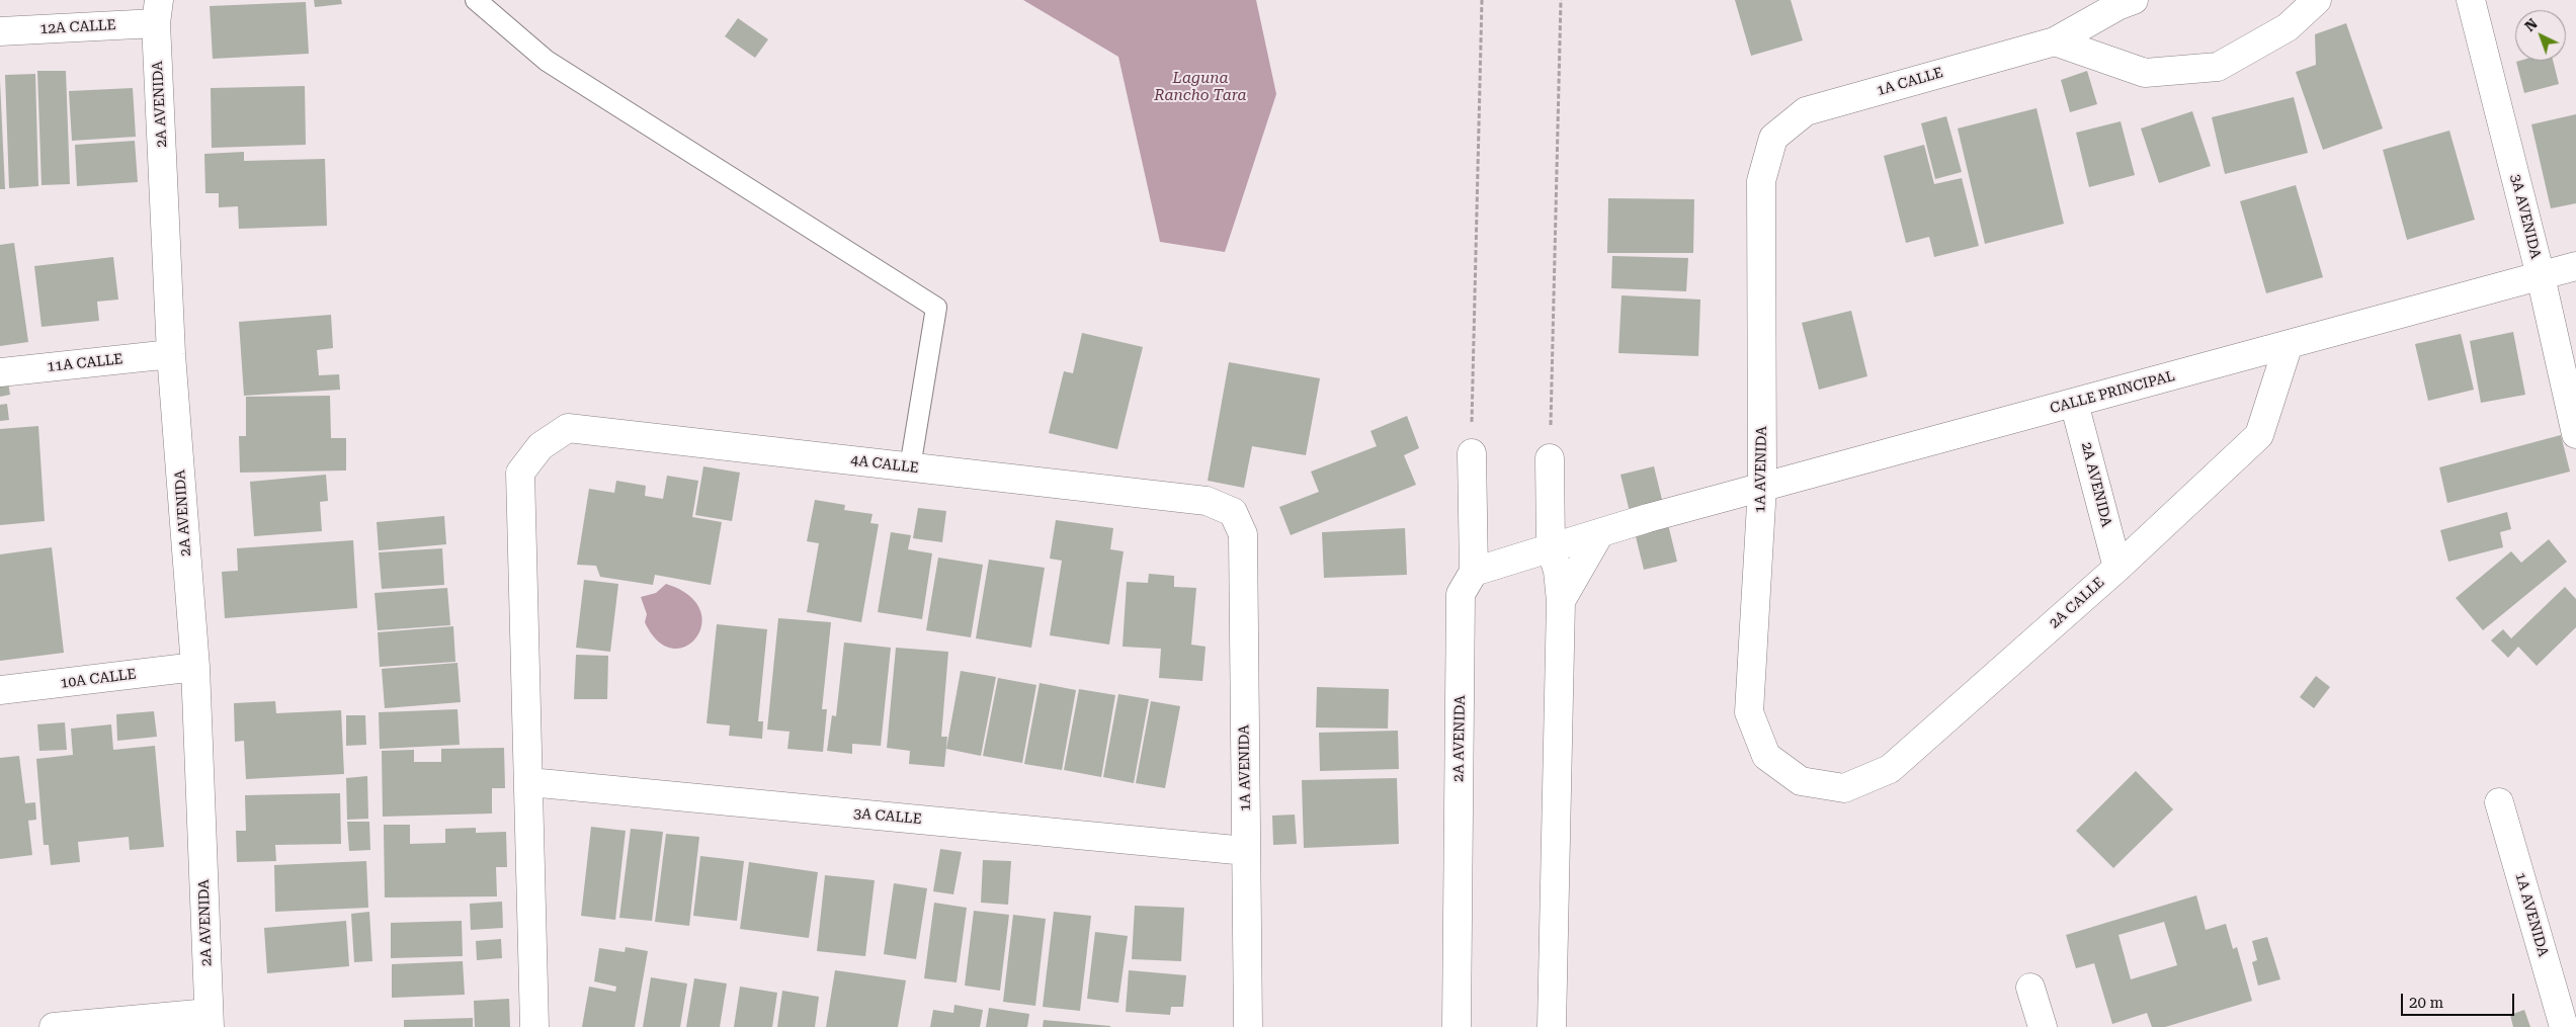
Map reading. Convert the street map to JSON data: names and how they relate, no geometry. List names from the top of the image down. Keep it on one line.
{"streets":{"street":["12A CALLE","1A CALLE","2A AVENIDA","3A AVENIDA","11A CALLE","CALLE PRINCIPAL","4A CALLE","1A AVENIDA","2A CALLE","10A CALLE","3A CALLE"]},"crossings":[["12A CALLE","2A AVENIDA"],["1A CALLE","1A AVENIDA"],["2A AVENIDA","11A CALLE"],["2A AVENIDA","CALLE PRINCIPAL"],["2A AVENIDA","2A CALLE"],["2A AVENIDA","10A CALLE"],["3A AVENIDA","CALLE PRINCIPAL"],["CALLE PRINCIPAL","1A AVENIDA"],["CALLE PRINCIPAL","2A CALLE"],["4A CALLE","1A AVENIDA"],["4A CALLE","3A CALLE"],["1A AVENIDA","2A CALLE"],["1A AVENIDA","3A CALLE"]],"water":["Laguna Rancho Tara"],"scale_bar":"20 m","north":"top left"}
